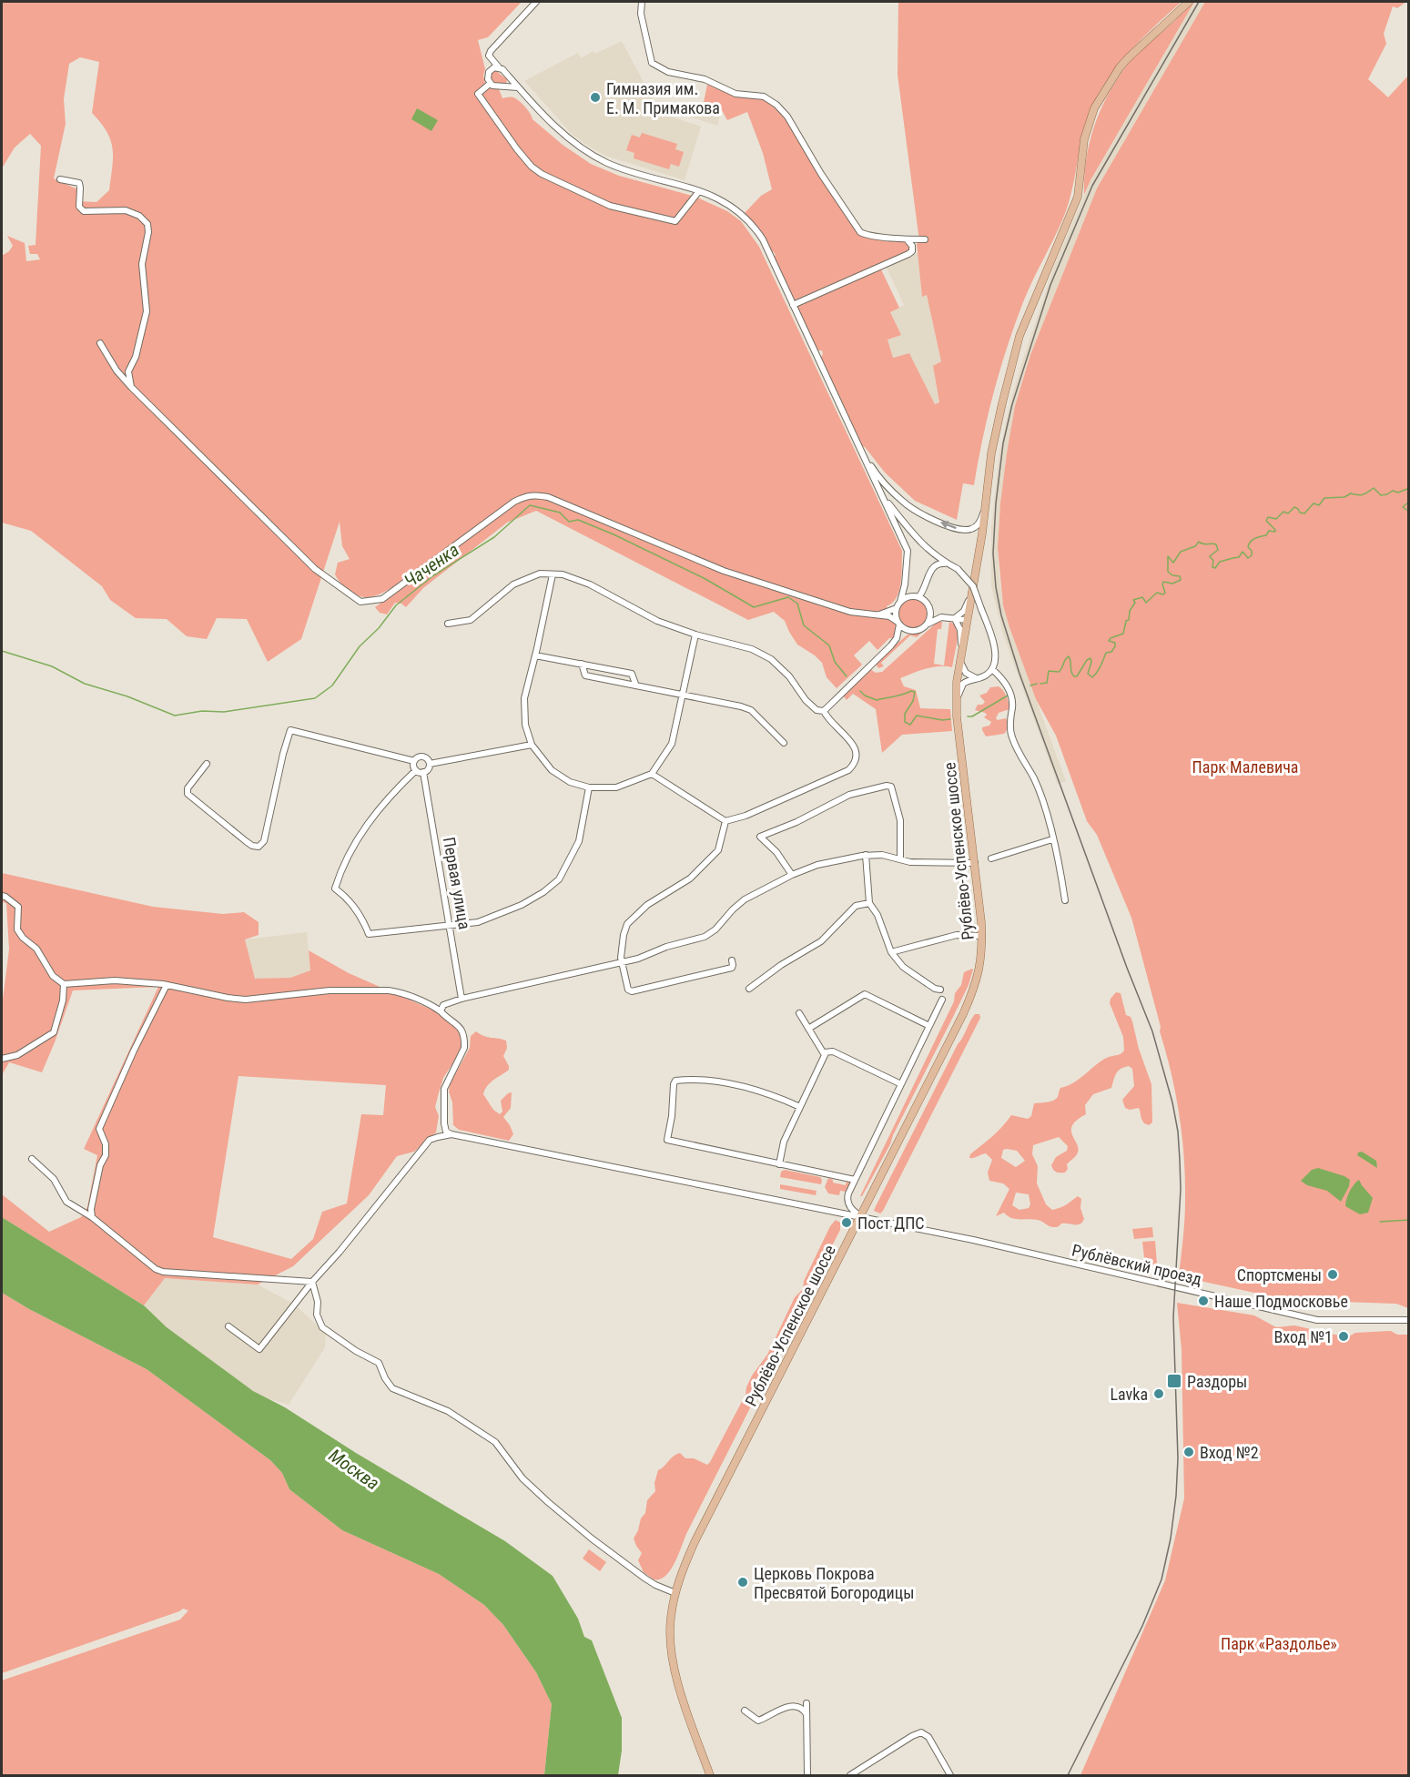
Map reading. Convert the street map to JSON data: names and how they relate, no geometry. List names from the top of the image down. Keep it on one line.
{"streets":{"main road":["Рублёво-Успенское шоссе"],"street":["Первая улица","Рублёвский проезд"]},"crossings":[["Рублёво-Успенское шоссе","Рублёвский проезд"]],"water":["Чаченка","Москва"],"parks":["Парк Малевича","Парк «Раздолье»"],"places":{"other":["Гимназия им. Е. М. Примакова","Пост ДПС","Спортсмены","Наше Подмосковье","Вход №1","Lavka","Вход №2","Церковь Покрова Пресвятой Богородицы"],"transit":["Раздоры"]}}
